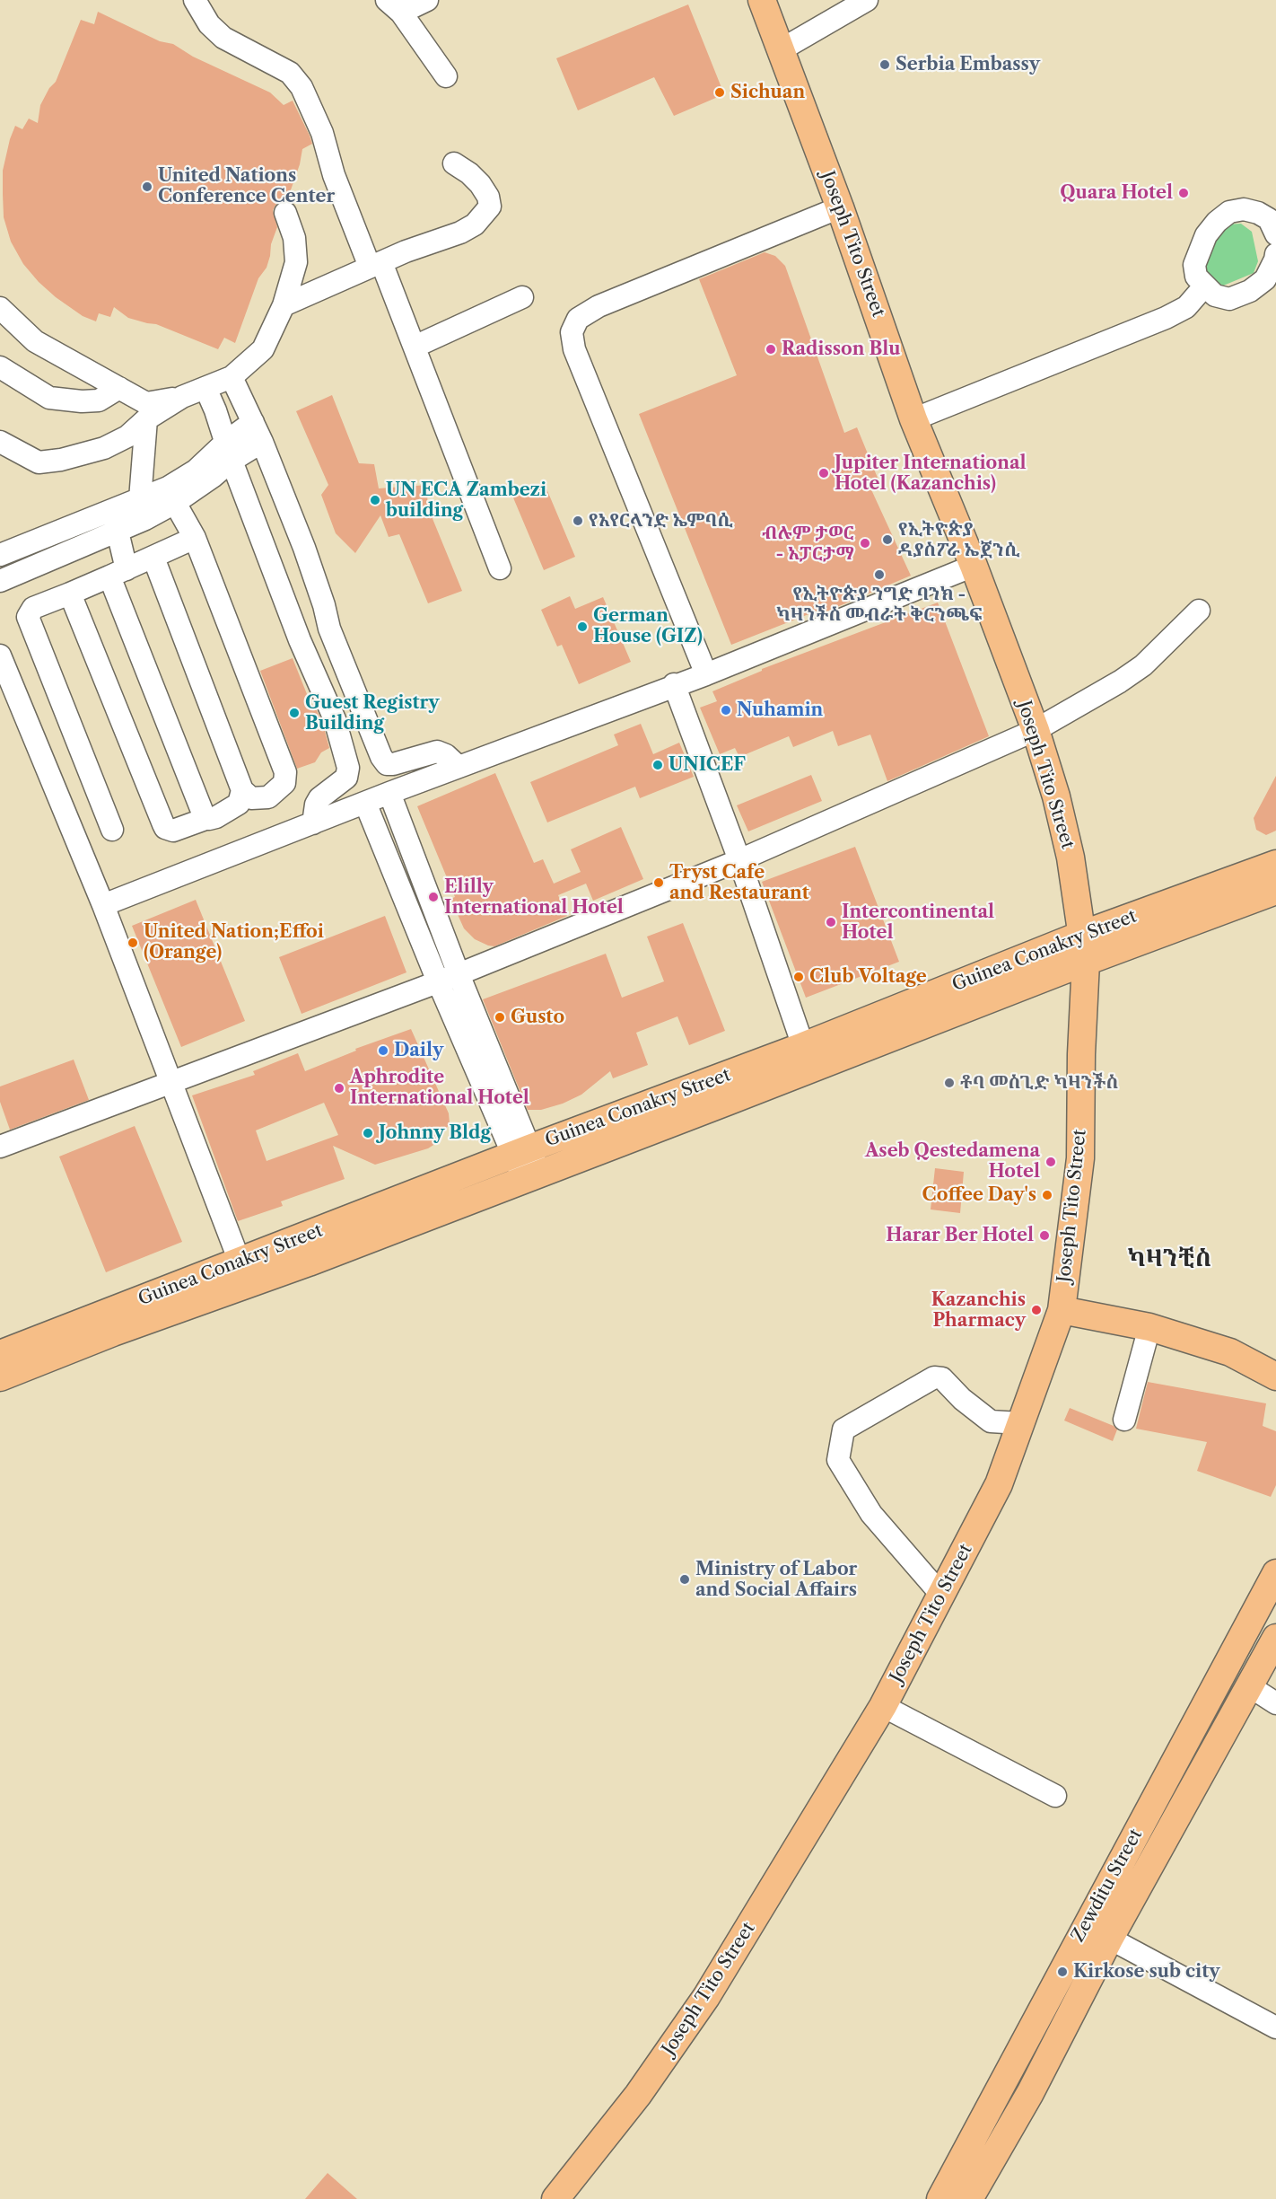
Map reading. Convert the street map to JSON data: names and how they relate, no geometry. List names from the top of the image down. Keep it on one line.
{"streets":{"main road":["Joseph Tito Street","Guinea Conakry Street","Zewditu Street"]},"crossings":[["Joseph Tito Street","Guinea Conakry Street"]],"districts":["ካዛንቺስ"],"places":["Serbia Embassy","Sichuan","United Nations Conference Center","Quara Hotel","Radisson Blu","Jupiter International Hotel (Kazanchis)","UN ECA Zambezi building","የአየርላንድ ኤምባሲ","የኢትዮጵያ ዳያስፖራ ኤጀንሲ","ብሉም ታወር - አፓርታማ","የኢትዮጵያ ንግድ ባንክ - ካዛንችስ መብራት ቅርንጫፍ","German House (GIZ)","Nuhamin","Guest Registry Building","UNICEF","Tryst Cafe and Restaurant","Elilly International Hotel","Intercontinental Hotel","United Nation;Effoi (Orange)","Club Voltage","Gusto","Daily","ቶባ መስጊድ ካዛንችስ","Aphrodite International Hotel","Johnny Bldg","Aseb Qestedamena Hotel","Coffee Day's","Harar Ber Hotel","Kazanchis Pharmacy","Ministry of Labor and Social Affairs","Kirkose sub city"]}
